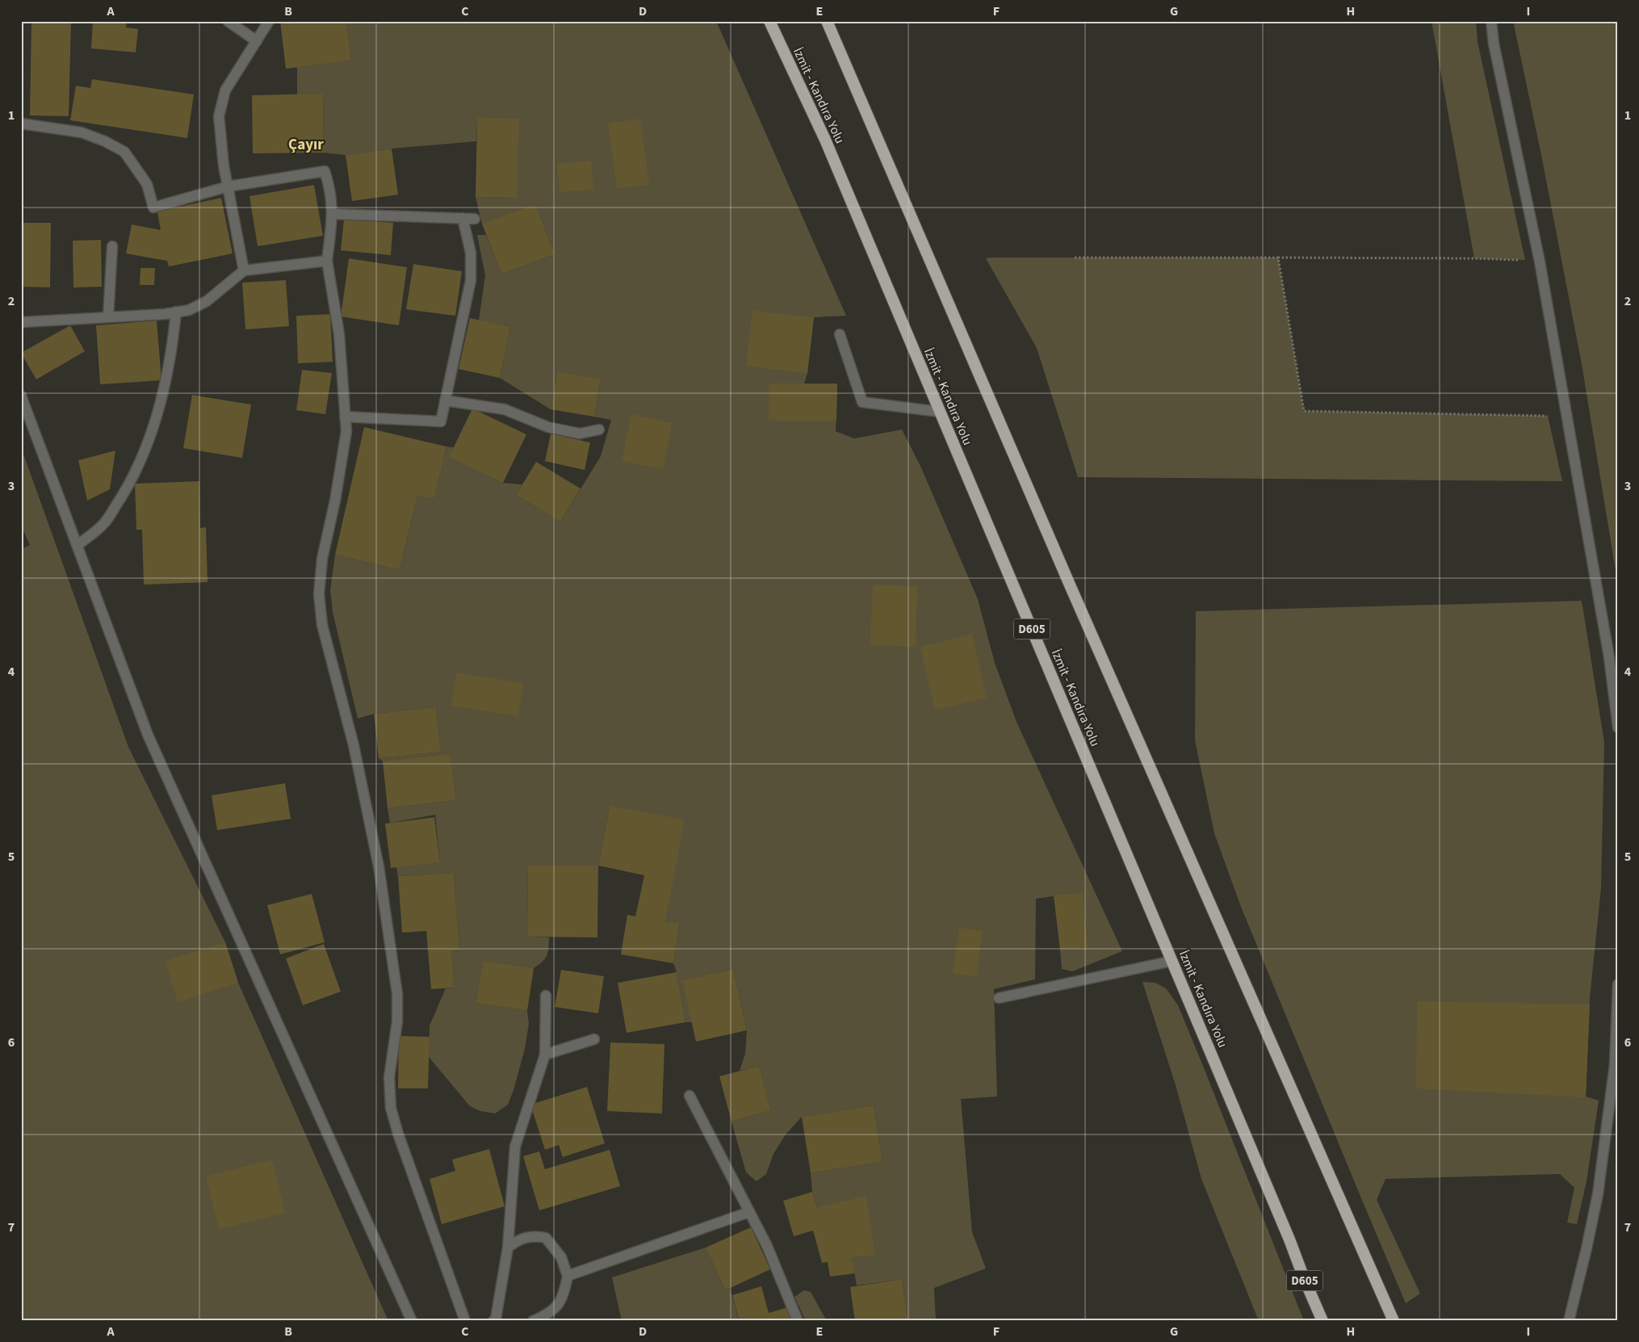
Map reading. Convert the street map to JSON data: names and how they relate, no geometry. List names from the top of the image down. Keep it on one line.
{"streets":{"highway":["İzmit - Kandıra Yolu","D605"]},"districts":["Çayır"],"grid":{"columns":["A","B","C","D","E","F","G","H","I"],"rows":["1","2","3","4","5","6","7"]}}
